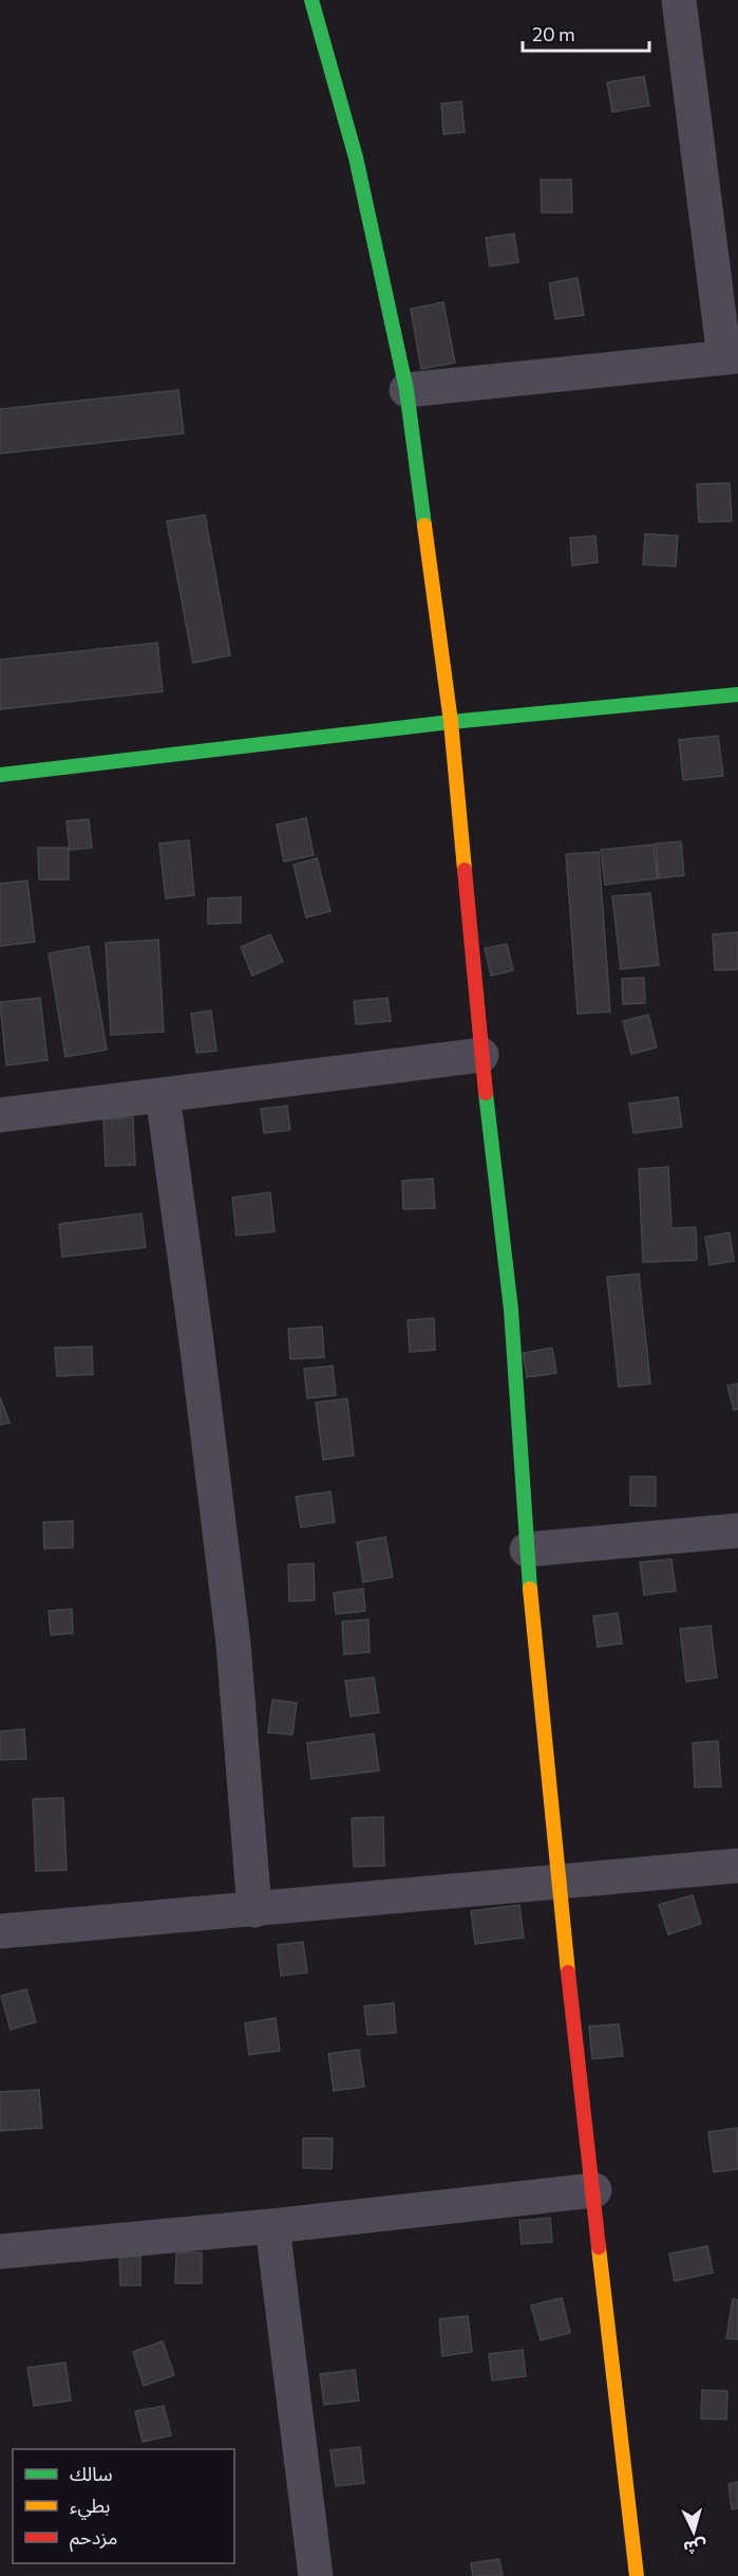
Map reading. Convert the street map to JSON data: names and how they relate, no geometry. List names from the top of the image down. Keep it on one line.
{"legend":["سالك","بطيء","مزدحم"],"scale_bar":"20 m","north":"bottom"}
